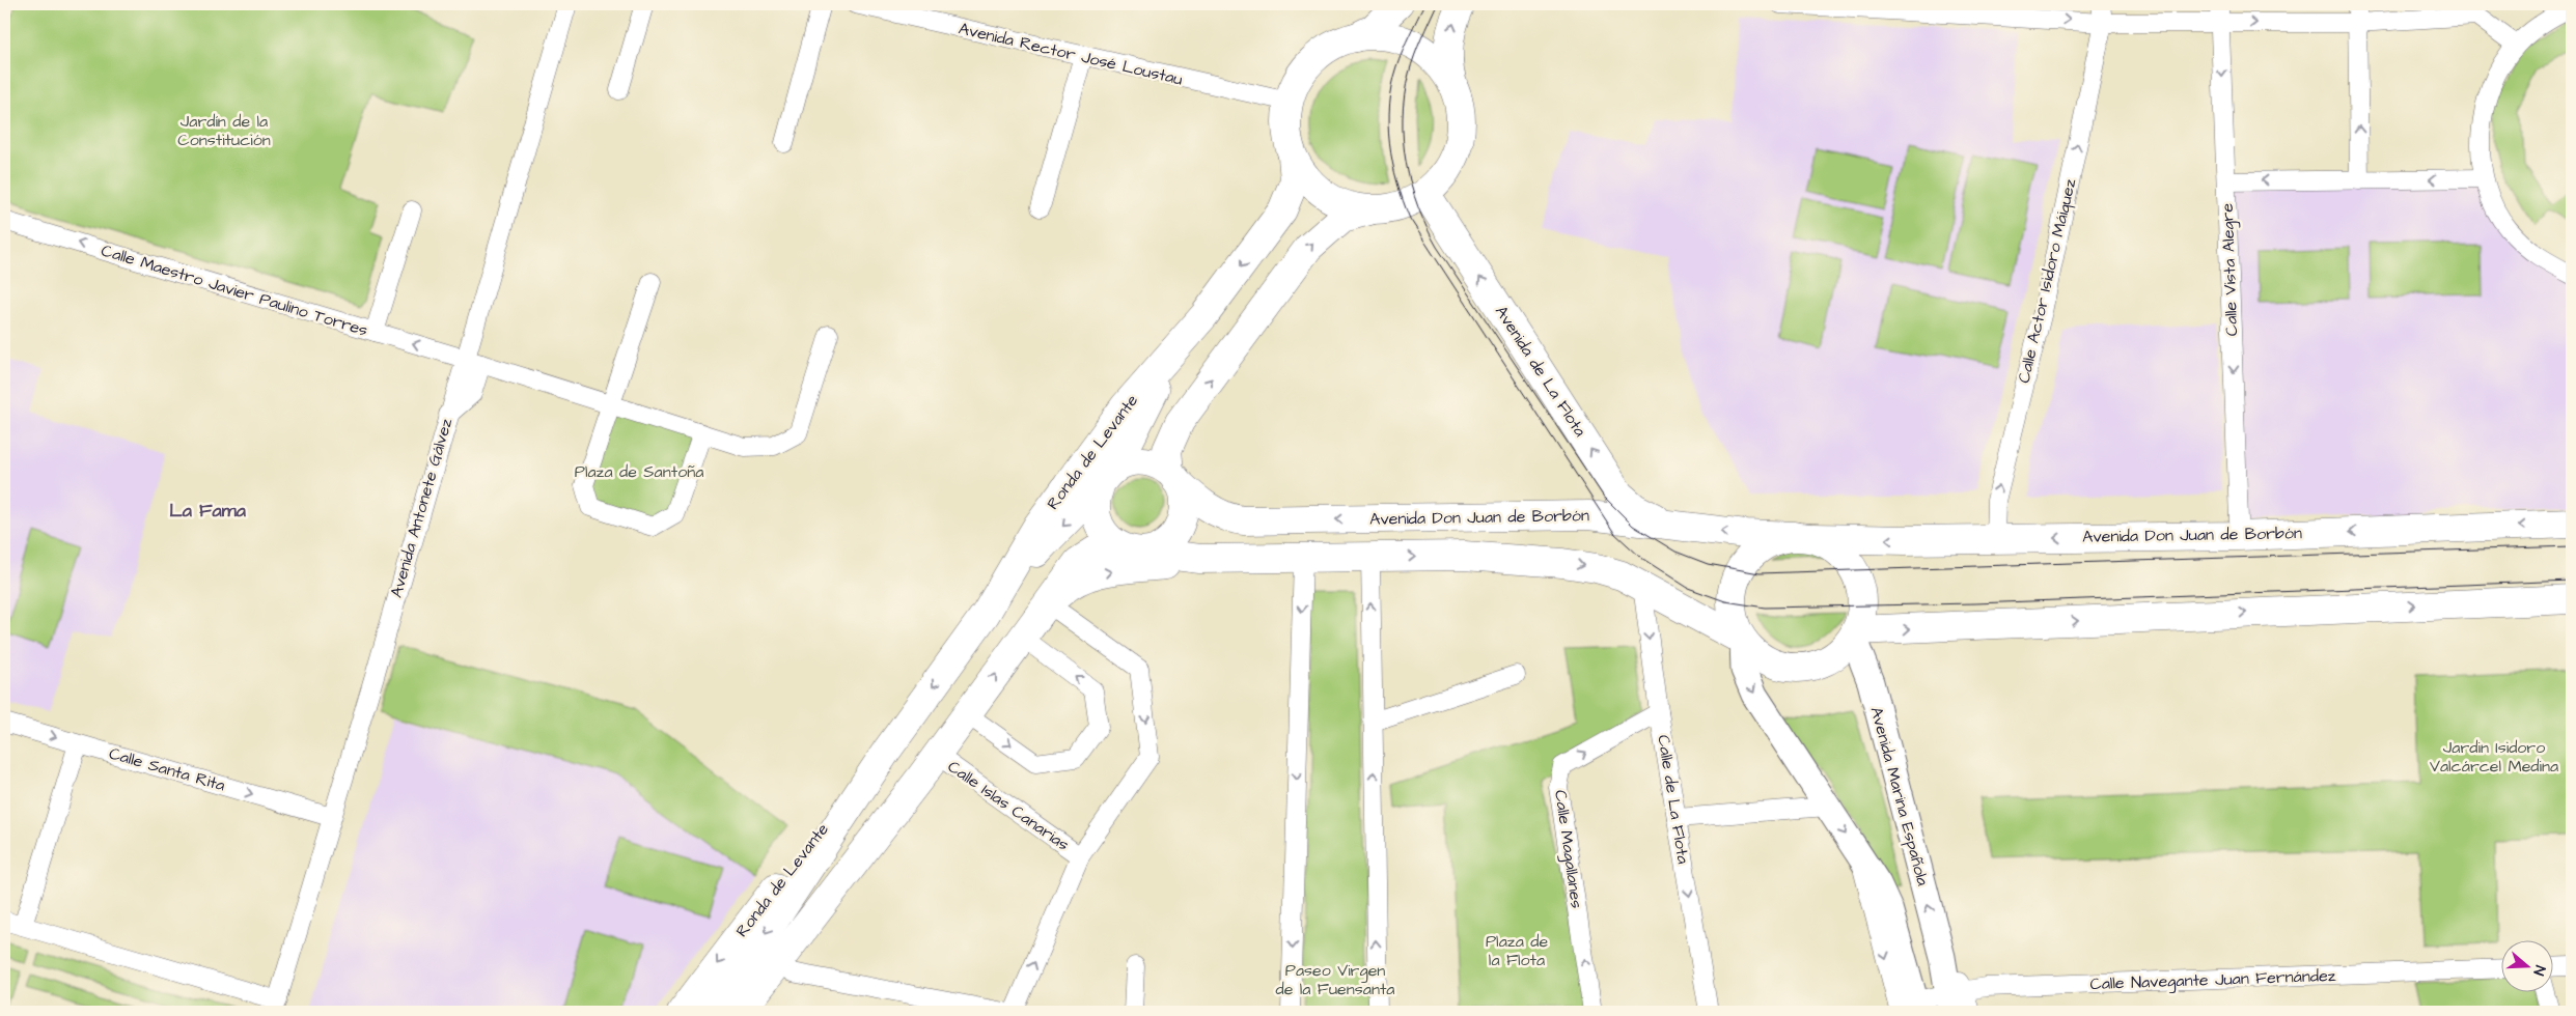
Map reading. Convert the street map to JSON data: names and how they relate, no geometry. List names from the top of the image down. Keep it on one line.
{"streets":{"main road":["Avenida de La Flota","Ronda de Levante","Avenida Don Juan de Borbón","Avenida Marina Española"],"street":["Avenida Rector José Loustau","Calle Vista Alegre","Calle Actor Isidoro Máiquez","Calle Maestro Javier Paulino Torres","Avenida Antonete Gálvez","Calle Santa Rita","Calle de La Flota","Calle Islas Canarias","Calle Magallanes","Calle Navegante Juan Fernández"]},"crossings":[["Avenida Rector José Loustau","Avenida de La Flota"],["Avenida Rector José Loustau","Ronda de Levante"],["Calle Vista Alegre","Avenida Don Juan de Borbón"],["Calle Actor Isidoro Máiquez","Avenida Don Juan de Borbón"],["Calle Maestro Javier Paulino Torres","Avenida Antonete Gálvez"],["Avenida de La Flota","Ronda de Levante"],["Avenida de La Flota","Avenida Don Juan de Borbón"],["Avenida Antonete Gálvez","Calle Santa Rita"],["Avenida Don Juan de Borbón","Avenida Marina Española"],["Avenida Marina Española","Calle Navegante Juan Fernández"],["Calle de La Flota","Calle Magallanes"]],"one_way":["Calle Actor Isidoro Máiquez","Calle Maestro Javier Paulino Torres","Avenida de La Flota","Calle Santa Rita","Calle de La Flota","Calle Magallanes"],"districts":["La Fama"],"parks":["Jardín de la Constitución","Plaza de Santoña","Jardin Isidoro Valcárcel Medina","Plaza de la Flota","Paseo Virgen de la Fuensanta"],"north":"right"}
